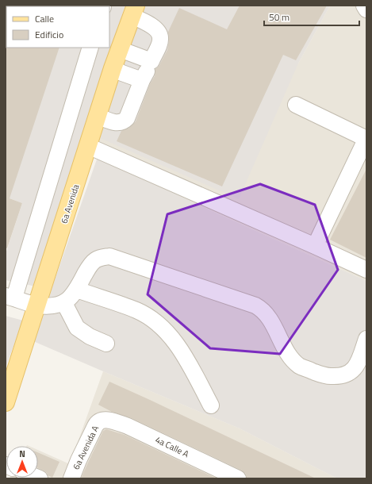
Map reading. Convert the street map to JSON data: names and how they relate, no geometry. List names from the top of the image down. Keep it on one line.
{"streets":{"main road":["6a Avenida"],"street":["4a Calle A","6a Avenida A"]},"crossings":[["4a Calle A","6a Avenida A"]],"legend":["Calle","Edificio"],"scale_bar":"50 m","north":"top"}
